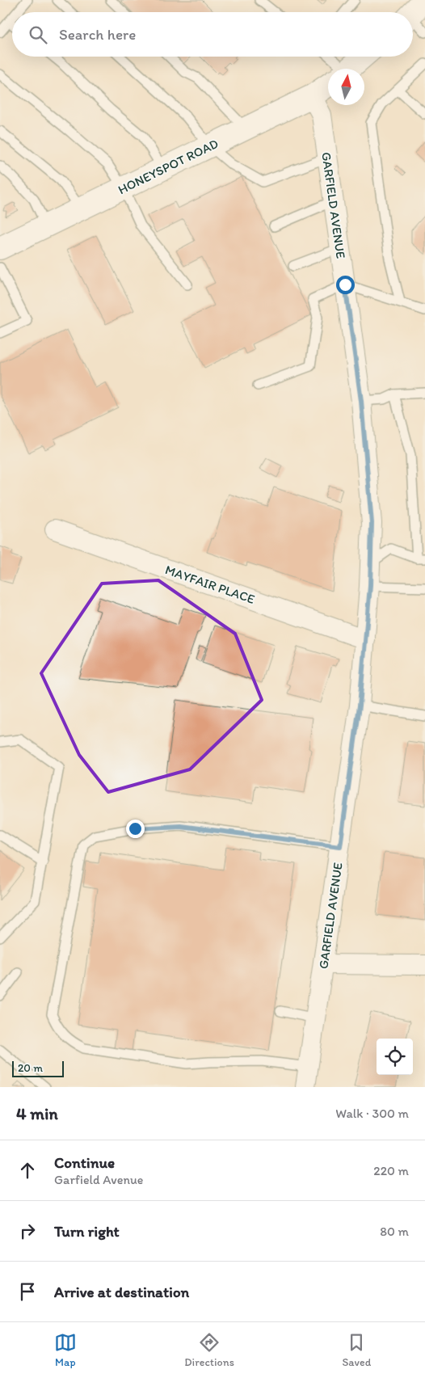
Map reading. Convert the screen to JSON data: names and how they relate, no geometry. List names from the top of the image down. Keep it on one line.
{"streets":{"main road":["HONEYSPOT ROAD"],"street":["GARFIELD AVENUE","MAYFAIR PLACE"]},"crossings":[["HONEYSPOT ROAD","GARFIELD AVENUE"],["GARFIELD AVENUE","MAYFAIR PLACE"]],"scale_bar":"20 m","north":"top","page":{"search":"Search here","scale":"20 m","heading":["4 min","Walk · 300 m"],"list":[["Continue","Garfield Avenue","220 m"],["Turn right","80 m"],"Arrive at destination"],"nav":["Map","Directions","Saved"]}}
